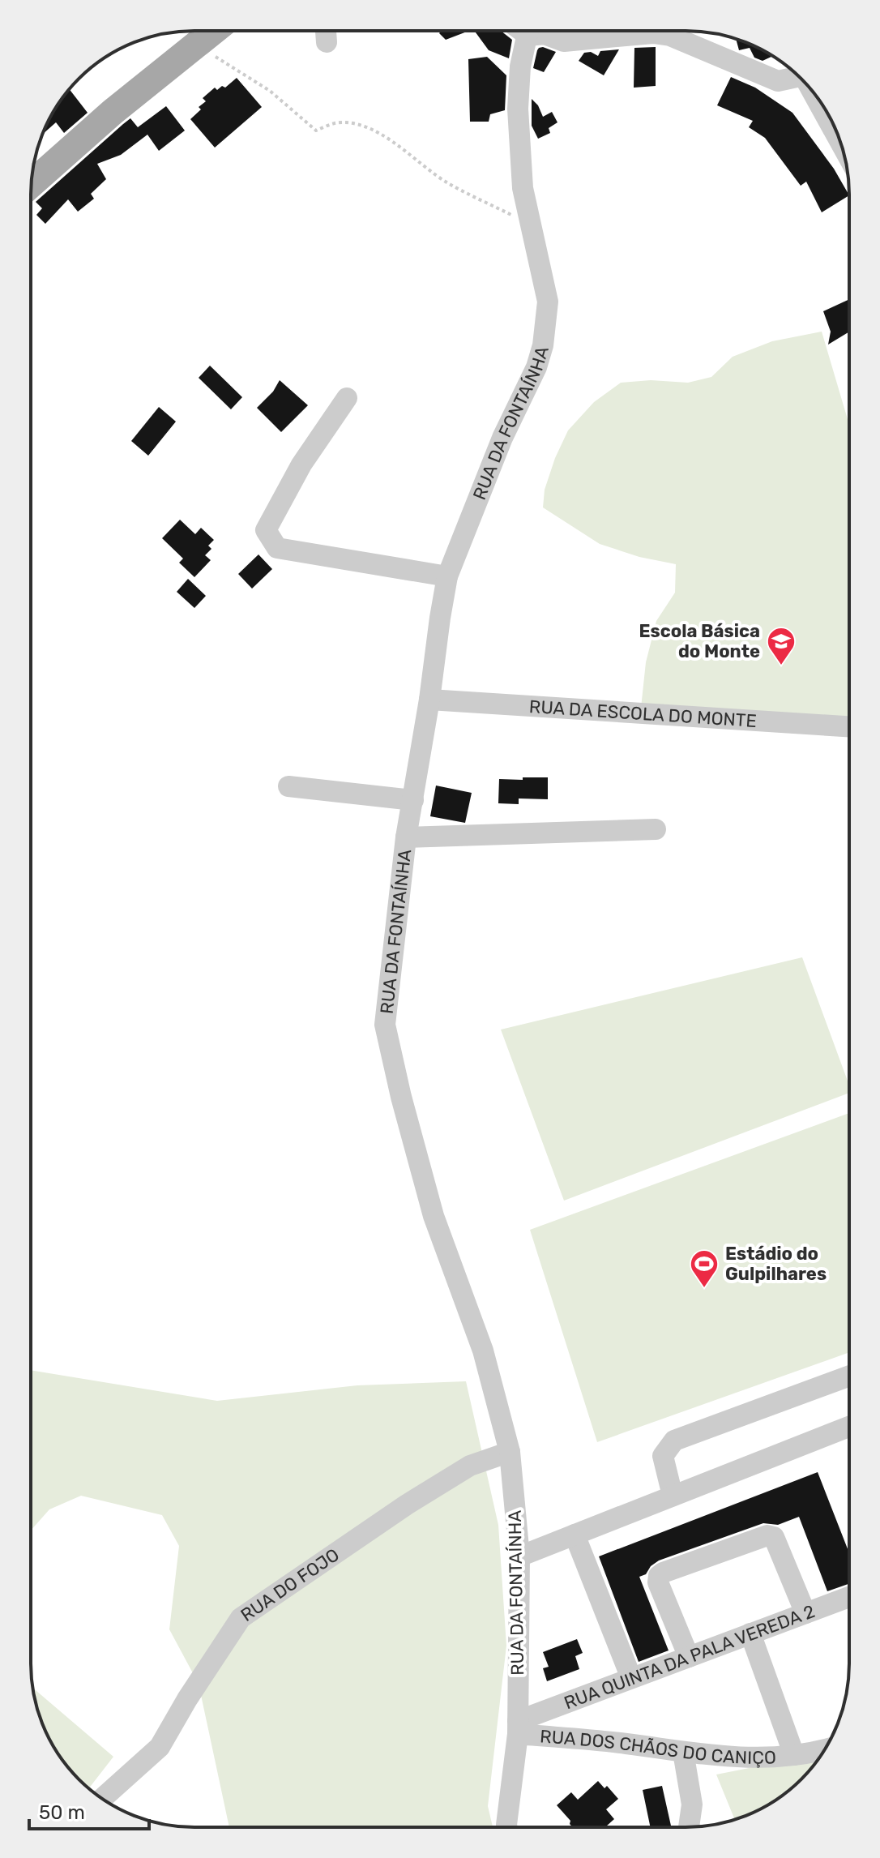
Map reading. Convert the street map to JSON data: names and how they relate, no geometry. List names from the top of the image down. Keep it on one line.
{"streets":{"street":["RUA DA FONTAÍNHA","RUA DA ESCOLA DO MONTE","RUA DO FOJO","RUA QUINTA DA PALA VEREDA 2","RUA DOS CHÃOS DO CANIÇO"]},"crossings":[["RUA DA FONTAÍNHA","RUA DA ESCOLA DO MONTE"],["RUA DA FONTAÍNHA","RUA DO FOJO"],["RUA DA FONTAÍNHA","RUA QUINTA DA PALA VEREDA 2"],["RUA DA FONTAÍNHA","RUA DOS CHÃOS DO CANIÇO"],["RUA QUINTA DA PALA VEREDA 2","RUA DOS CHÃOS DO CANIÇO"]],"places":{"school or university":["Escola Básica do Monte"],"sports":["Estádio do Gulpilhares"]},"scale_bar":"50 m"}
